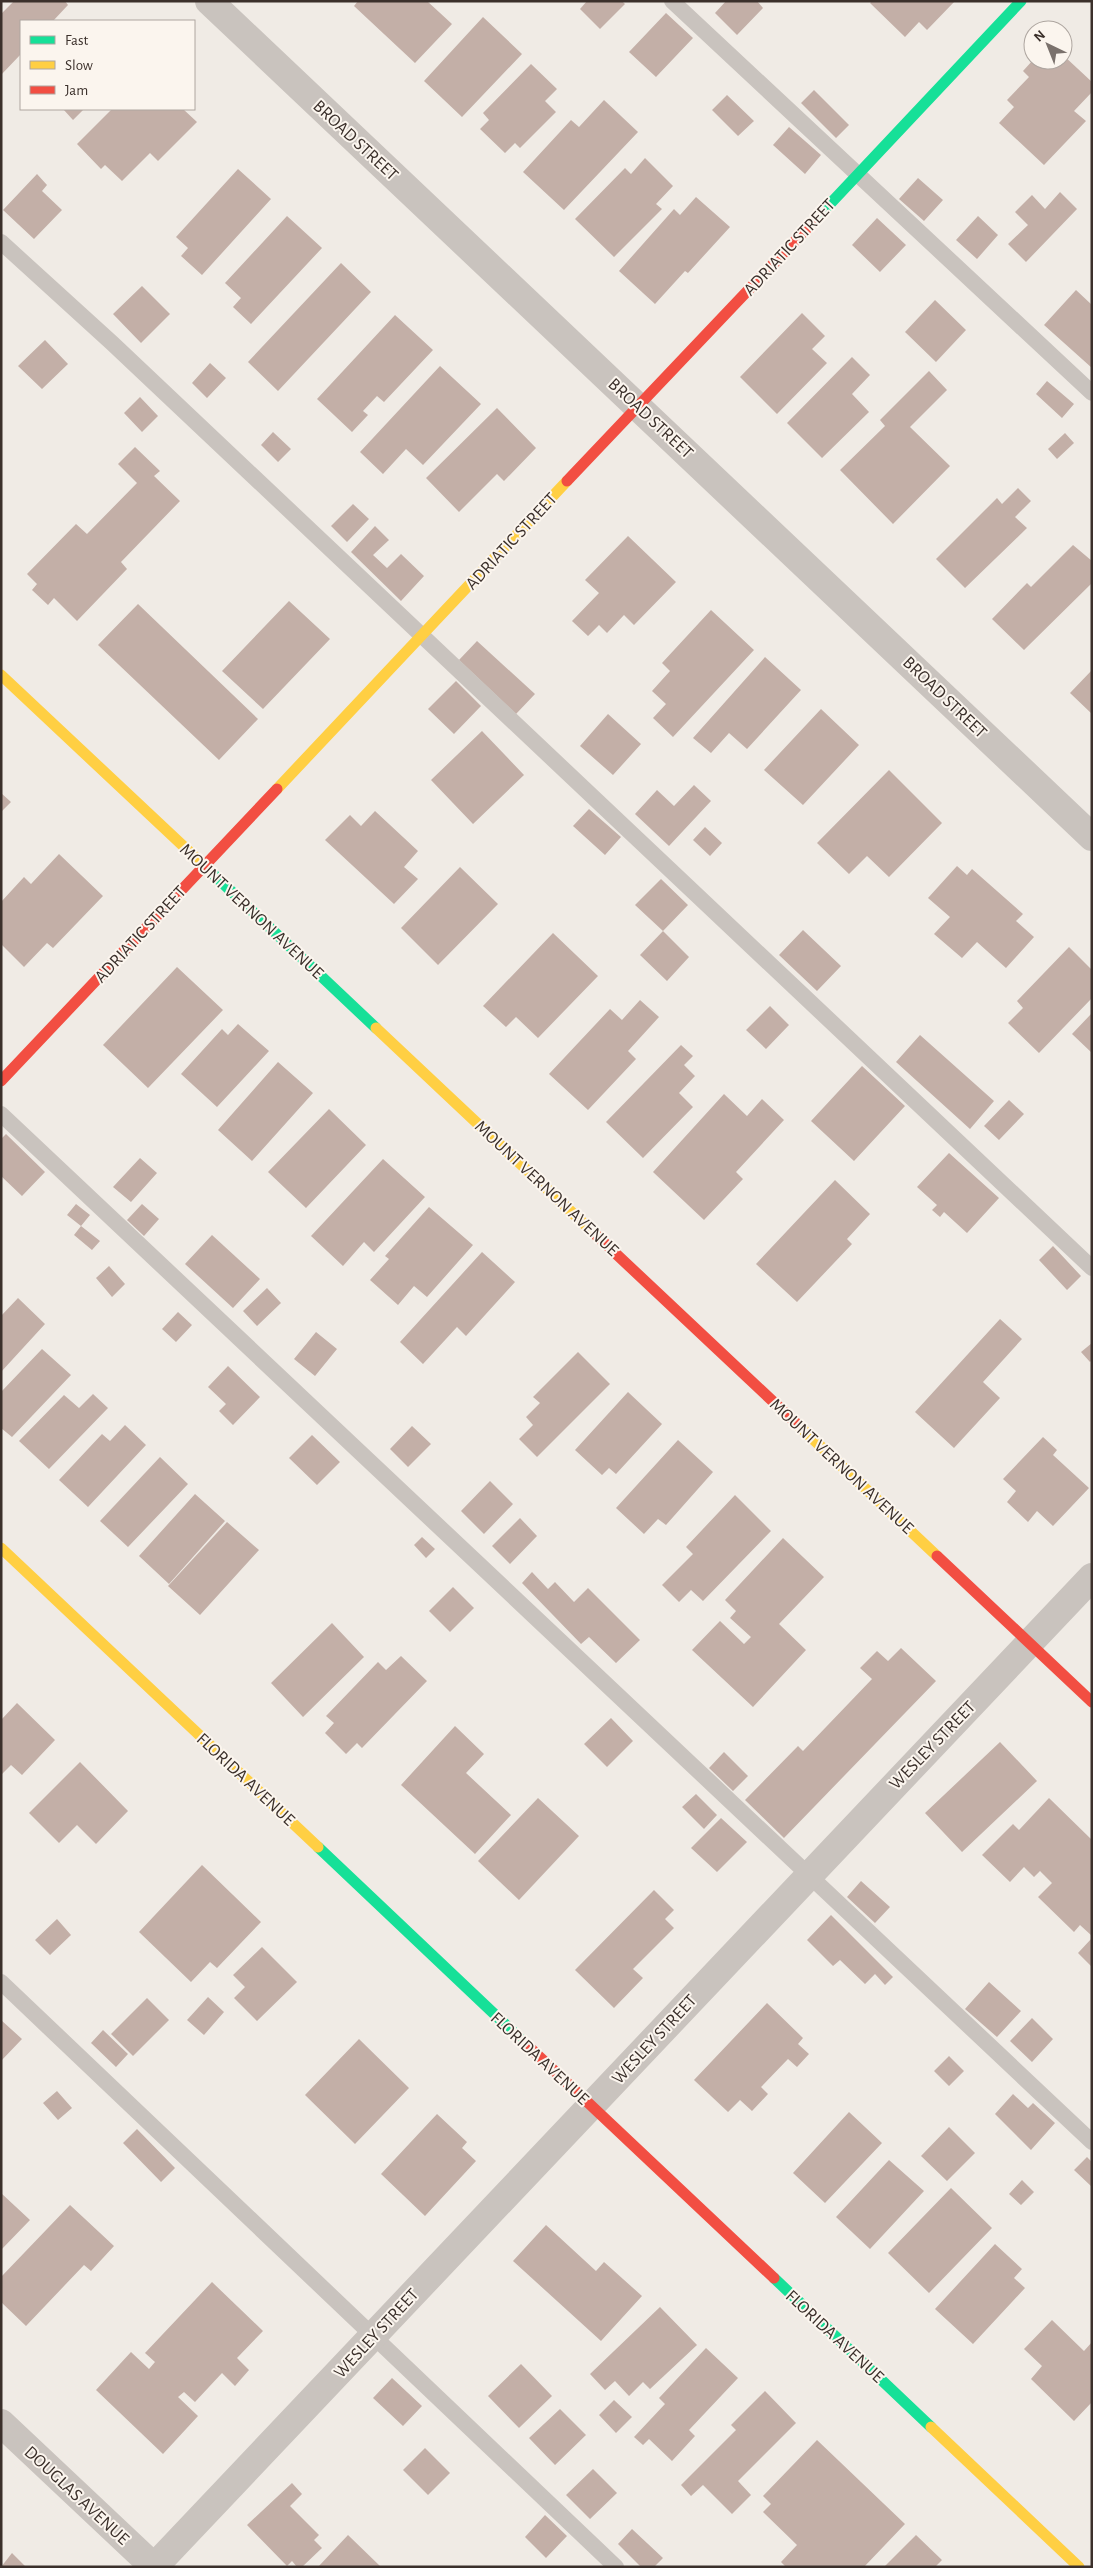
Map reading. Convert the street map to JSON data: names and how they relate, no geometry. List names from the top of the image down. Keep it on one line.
{"streets":{"street":["BROAD STREET","ADRIATIC STREET","MOUNT VERNON AVENUE","WESLEY STREET","FLORIDA AVENUE","DOUGLAS AVENUE"]},"crossings":[["BROAD STREET","ADRIATIC STREET"],["ADRIATIC STREET","MOUNT VERNON AVENUE"],["MOUNT VERNON AVENUE","WESLEY STREET"],["WESLEY STREET","FLORIDA AVENUE"],["WESLEY STREET","DOUGLAS AVENUE"]],"legend":["Fast","Slow","Jam"],"north":"top left"}
